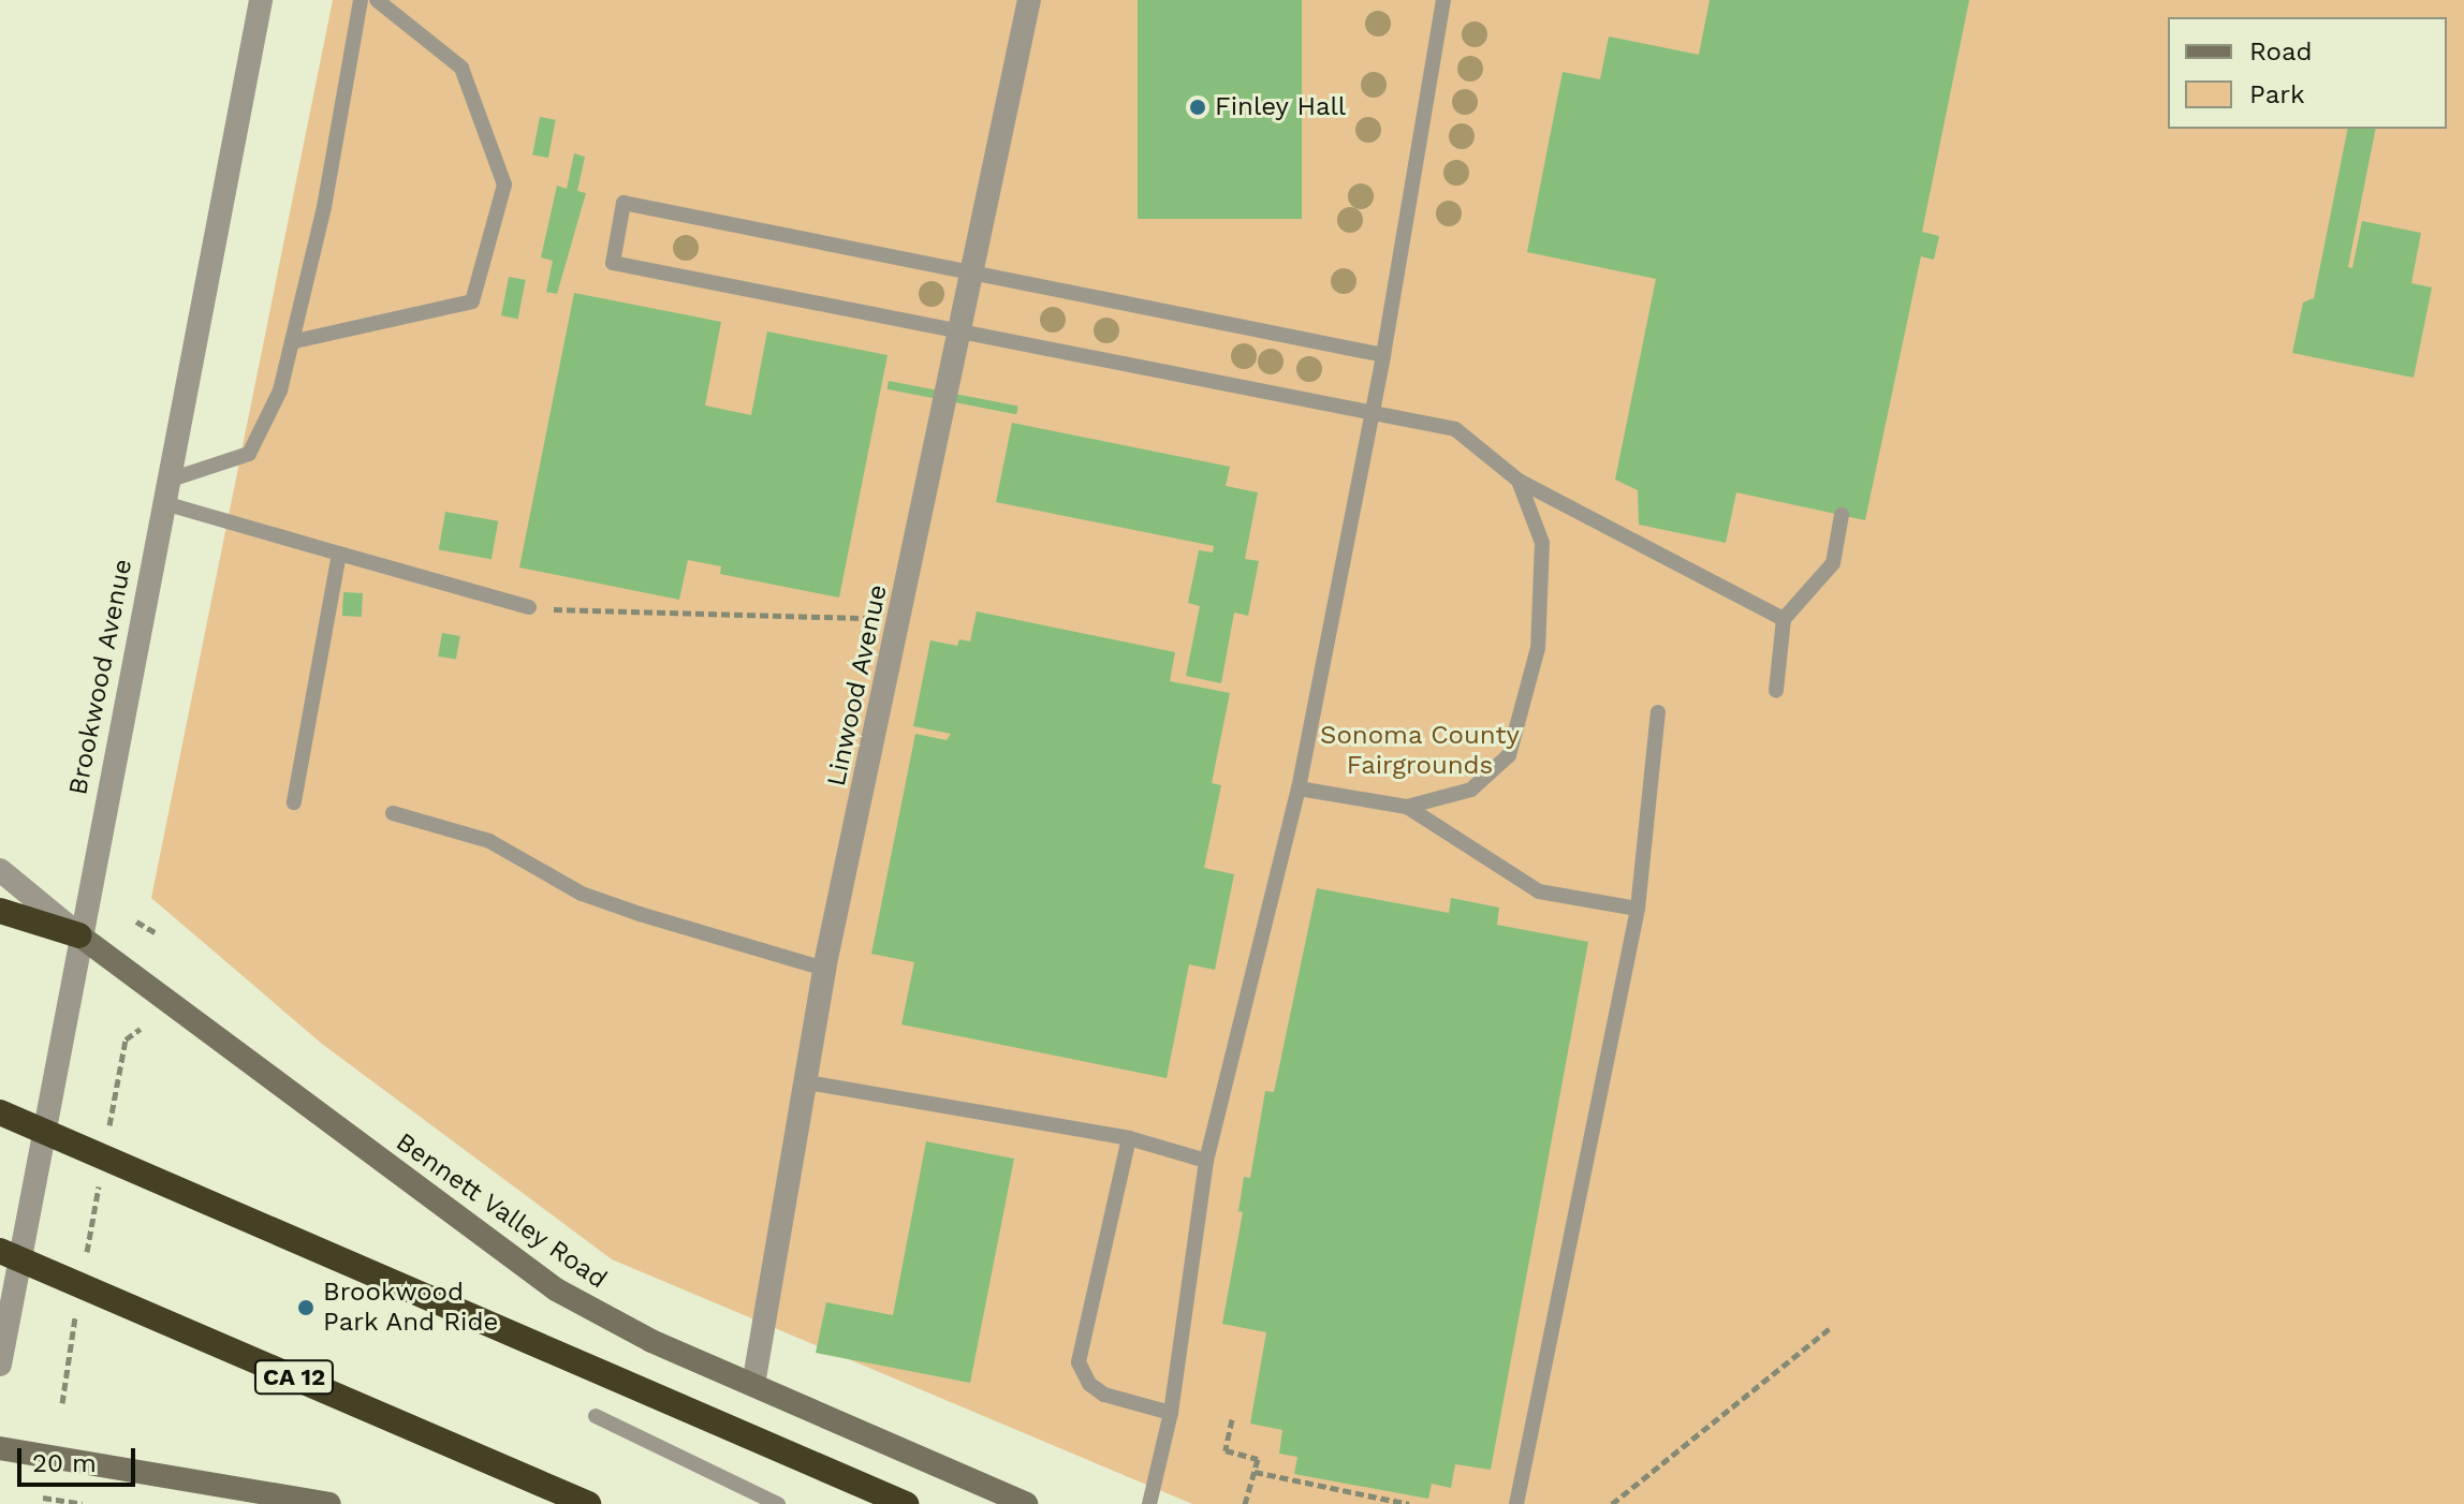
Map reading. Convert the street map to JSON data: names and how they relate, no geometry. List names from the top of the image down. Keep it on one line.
{"streets":{"highway":["CA 12"],"main road":["Bennett Valley Road"],"street":["Brookwood Avenue","Linwood Avenue"]},"crossings":[["Brookwood Avenue","Bennett Valley Road"],["Linwood Avenue","Bennett Valley Road"]],"parks":["Sonoma County Fairgrounds"],"places":["Finley Hall","Brookwood Park And Ride"],"legend":["Road","Park"],"scale_bar":"20 m"}
